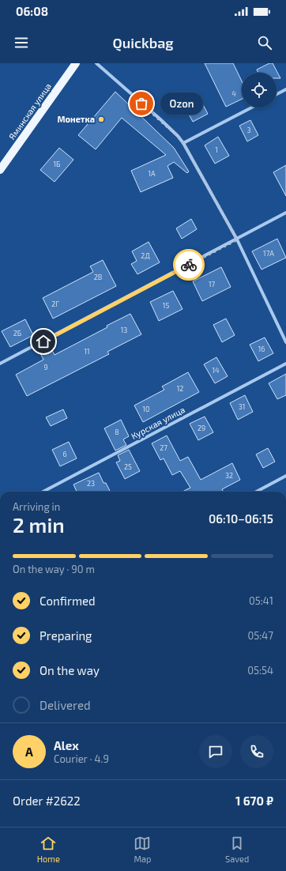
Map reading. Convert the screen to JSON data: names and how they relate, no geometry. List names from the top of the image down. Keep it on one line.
{"streets":{"main road":["Яминская улица"],"street":["Курская улица"]},"places":["Ozon","Монетка"],"house_numbers":["4","3","1","1Б","1А","17А","2Д","2В","17","2Г","15","13","2Б","16","11","9","14","12","31","10","29","8","27","6","25","32","23"],"page":{"status":"06:08","header":"Quickbag","bubble":"Ozon","heading":["2 min","Arriving in","06:10–06:15"],"panel":["Alex","Courier · 4.9","Order #2622","1 670 ₽"],"bar":"On the way · 90 m","list":[["Confirmed","05:41"],["Preparing","05:47"],["On the way","05:54"],"Delivered"],"round":"A","tabs":["Home","Map","Saved"]}}
